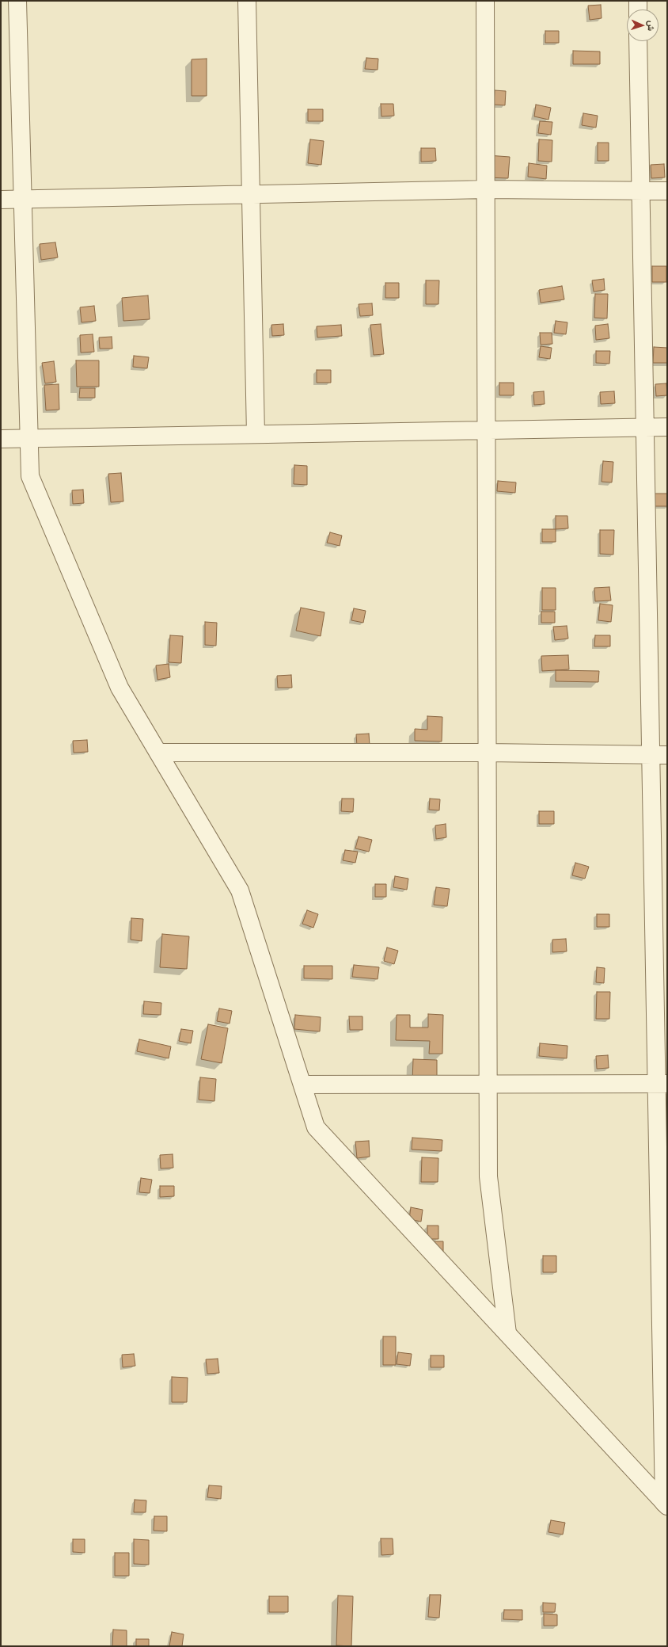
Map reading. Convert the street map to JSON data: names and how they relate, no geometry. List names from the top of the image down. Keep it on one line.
{"north":"right"}
